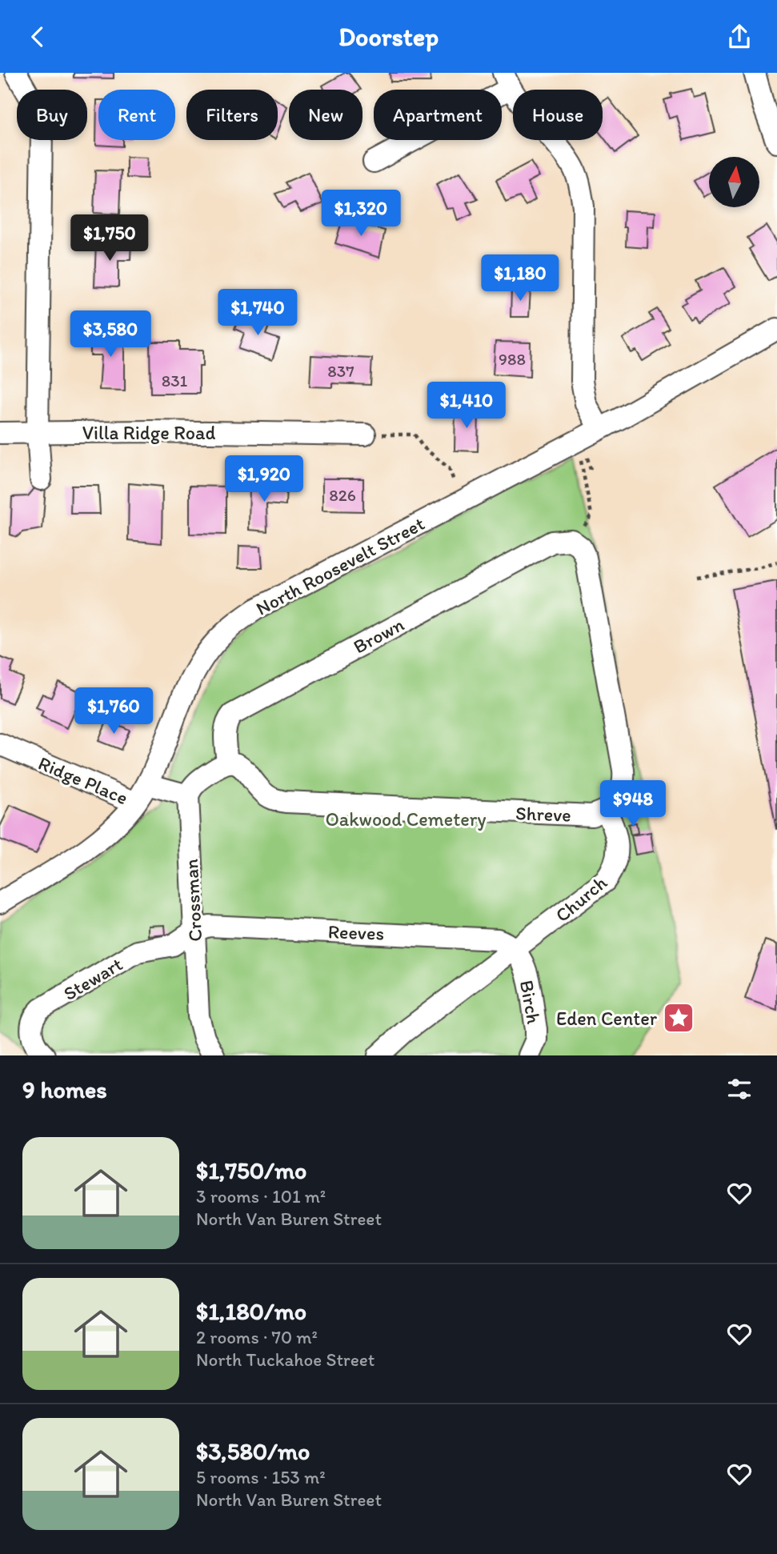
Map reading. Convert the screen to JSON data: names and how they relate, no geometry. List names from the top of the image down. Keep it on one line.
{"streets":{"street":["Villa Ridge Road","North Roosevelt Street","Brown","Ridge Place","Shreve","Church","Crossman","Reeves","Stewart","Birch"]},"crossings":[["North Roosevelt Street","Ridge Place"],["Brown","Shreve"],["Shreve","Church"],["Church","Reeves"],["Church","Birch"],["Crossman","Reeves"],["Crossman","Stewart"],["Reeves","Stewart"],["Reeves","Birch"]],"parks":["Oakwood Cemetery"],"places":{"place":["Eden Center"]},"house_numbers":["988","837","831","826"],"north":"top","page":{"header":"Doorstep","chip":["Buy","Rent","Filters","New","Apartment","House"],"price":["$1,320","$1,750","$1,180","$1,740","$3,580","$1,410","$1,920","$1,760","$948"],"heading":"9 homes","list":[{"name":"$1,750/mo","note":"3 rooms · 101 m² · North Van Buren Street"},{"name":"$1,180/mo","note":"2 rooms · 70 m² · North Tuckahoe Street"},{"name":"$3,580/mo","note":"5 rooms · 153 m² · North Van Buren Street"}]}}
